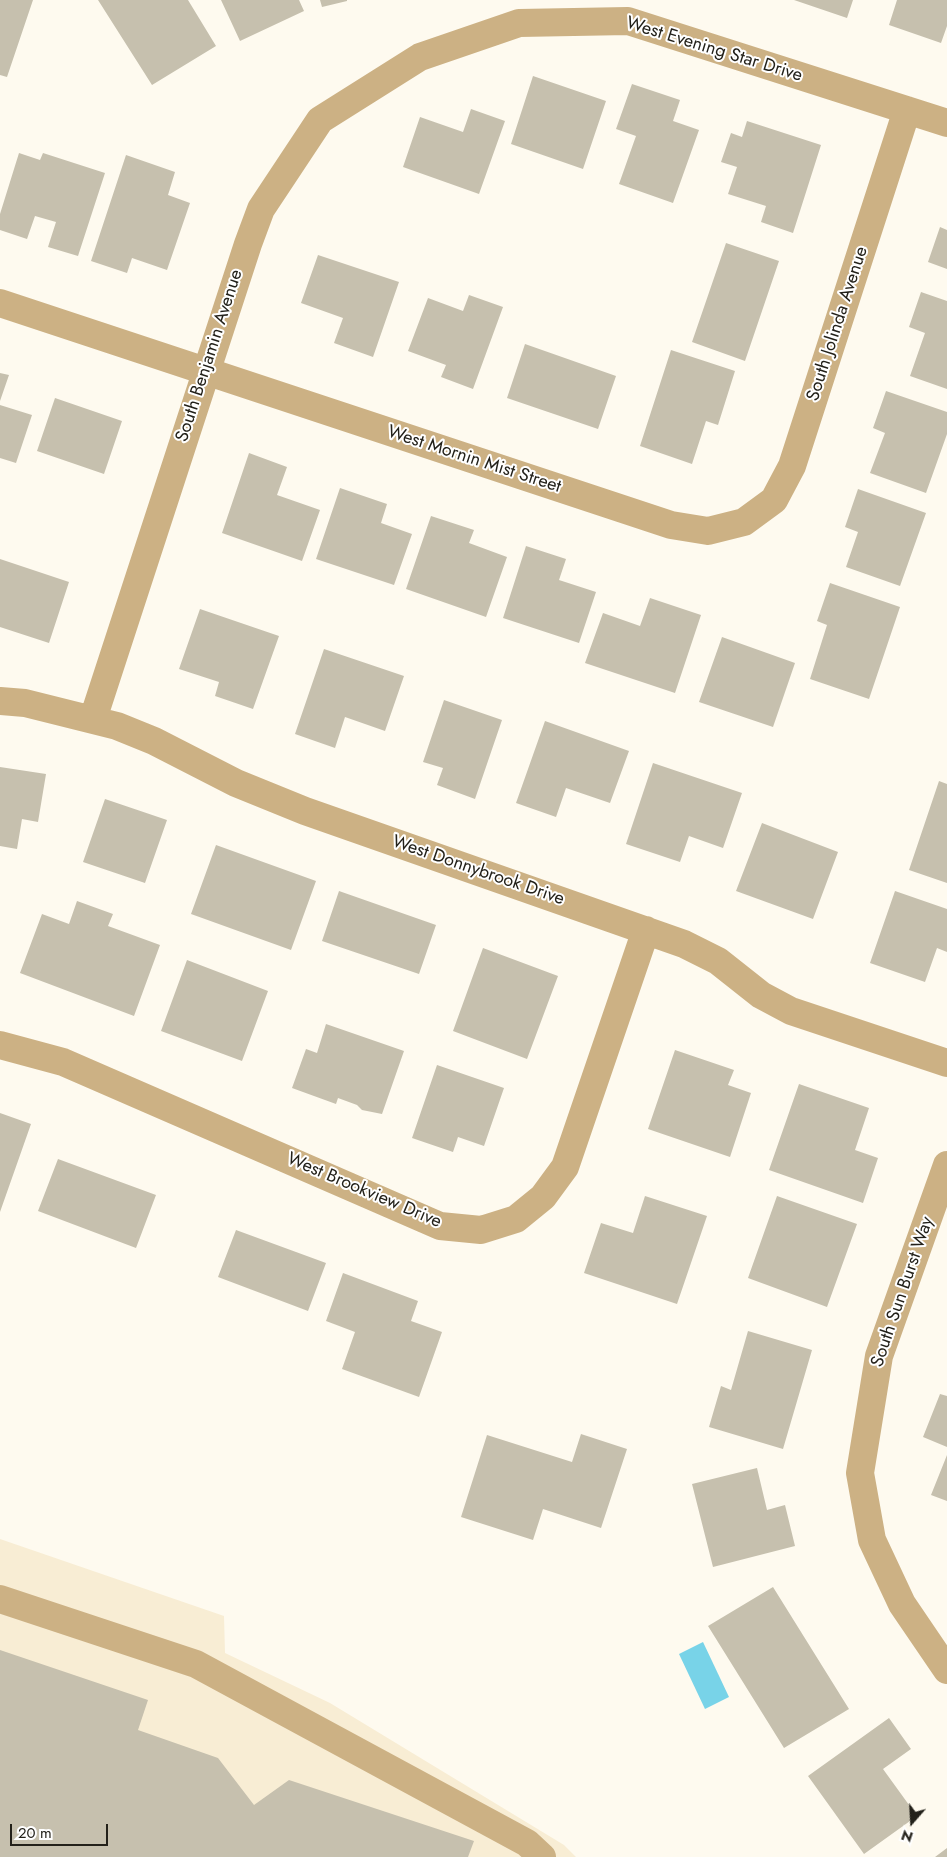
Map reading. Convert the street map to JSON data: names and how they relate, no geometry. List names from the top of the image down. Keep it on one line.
{"streets":{"street":["West Evening Star Drive","South Jolinda Avenue","South Benjamin Avenue","West Mornin Mist Street","West Donnybrook Drive","West Brookview Drive","South Sun Burst Way"]},"crossings":[["West Evening Star Drive","South Jolinda Avenue"],["West Evening Star Drive","South Benjamin Avenue"],["South Jolinda Avenue","West Mornin Mist Street"],["South Benjamin Avenue","West Mornin Mist Street"],["South Benjamin Avenue","West Donnybrook Drive"],["West Donnybrook Drive","West Brookview Drive"]],"scale_bar":"20 m","north":"bottom"}
